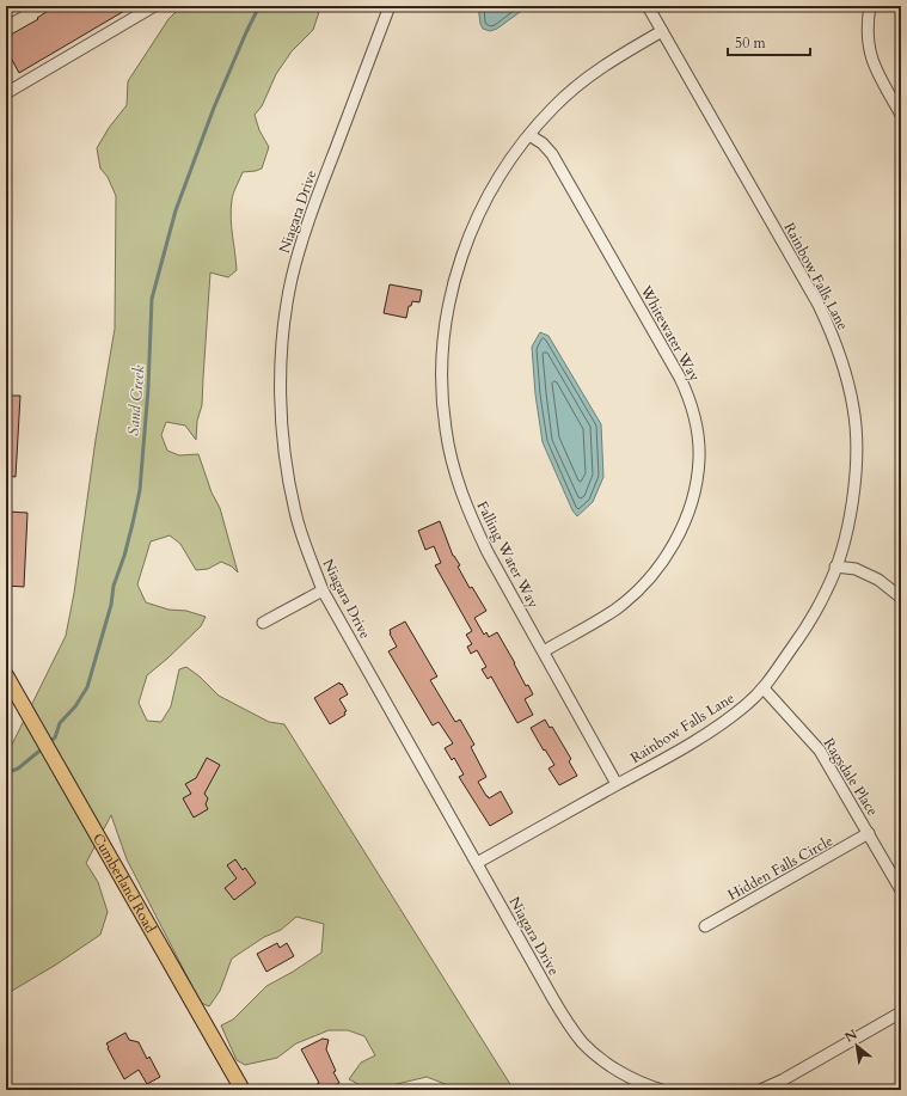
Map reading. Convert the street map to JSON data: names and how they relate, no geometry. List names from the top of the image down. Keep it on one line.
{"streets":{"main road":["Cumberland Road"],"street":["Niagara Drive","Rainbow Falls Lane","Whitewater Way","Falling Water Way","Ragsdale Place","Hidden Falls Circle"]},"crossings":[["Niagara Drive","Rainbow Falls Lane"],["Rainbow Falls Lane","Falling Water Way"],["Rainbow Falls Lane","Ragsdale Place"],["Whitewater Way","Falling Water Way"],["Ragsdale Place","Hidden Falls Circle"]],"water":["Sand Creek"],"scale_bar":"50 m","north":"top left"}
